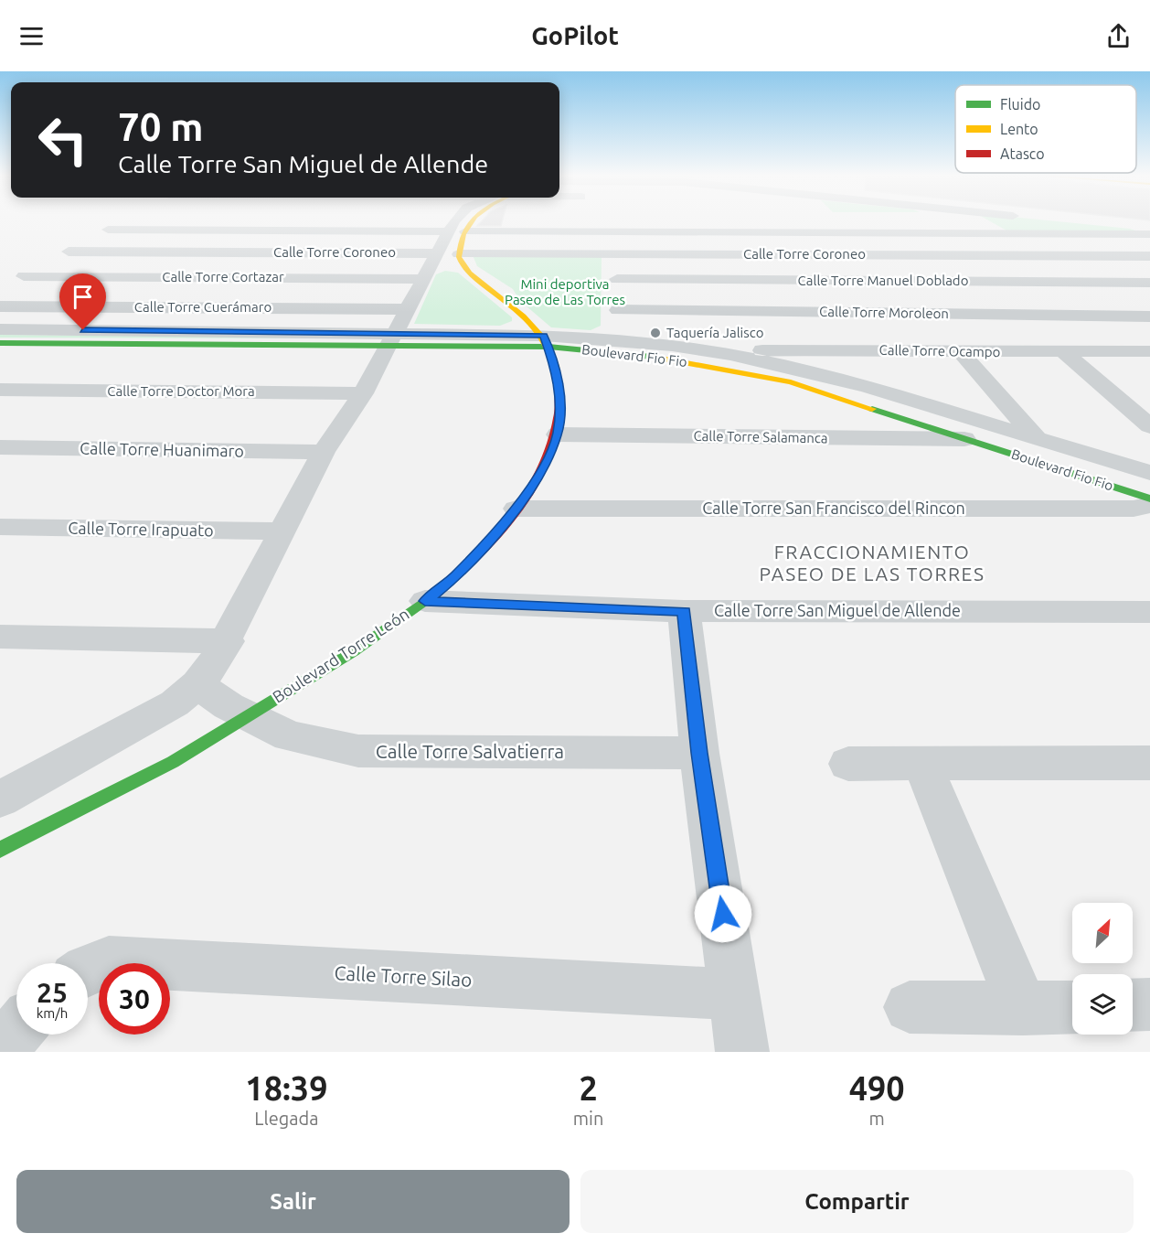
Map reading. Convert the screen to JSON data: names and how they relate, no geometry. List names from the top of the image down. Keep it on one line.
{"streets":{"street":["Calle Torre Coroneo","Calle Torre Cortazar","Calle Torre Manuel Doblado","Calle Torre Cuerámaro","Calle Torre Moroleon","Calle Torre Ocampo","Boulevard Fio Fio","Calle Torre Doctor Mora","Calle Torre Salamanca","Calle Torre Huanimaro","Calle Torre San Francisco del Rincon","Calle Torre Irapuato","Calle Torre San Miguel de Allende","Boulevard Torre León","Calle Torre Salvatierra","Calle Torre Silao"]},"crossings":[["Calle Torre Coroneo","Calle Torre Cortazar"],["Calle Torre Cuerámaro","Boulevard Fio Fio"],["Calle Torre Ocampo","Boulevard Fio Fio"],["Boulevard Fio Fio","Calle Torre Salamanca"],["Boulevard Fio Fio","Boulevard Torre León"],["Calle Torre Salamanca","Boulevard Torre León"],["Calle Torre San Francisco del Rincon","Boulevard Torre León"],["Calle Torre San Miguel de Allende","Boulevard Torre León"],["Boulevard Torre León","Calle Torre Salvatierra"]],"districts":["FRACCIONAMIENTO PASEO DE LAS TORRES"],"parks":["Mini deportiva Paseo de Las Torres"],"places":["Taquería Jalisco"],"legend":["Fluido","Lento","Atasco"],"north":"top right","page":{"header":"GoPilot","turn":["70 m","Calle Torre San Miguel de Allende"],"speed":"25 km/h","limit":"30","eta":["18:39","Llegada","2","min","490","m"],"buttons":["Salir","Compartir"]}}
